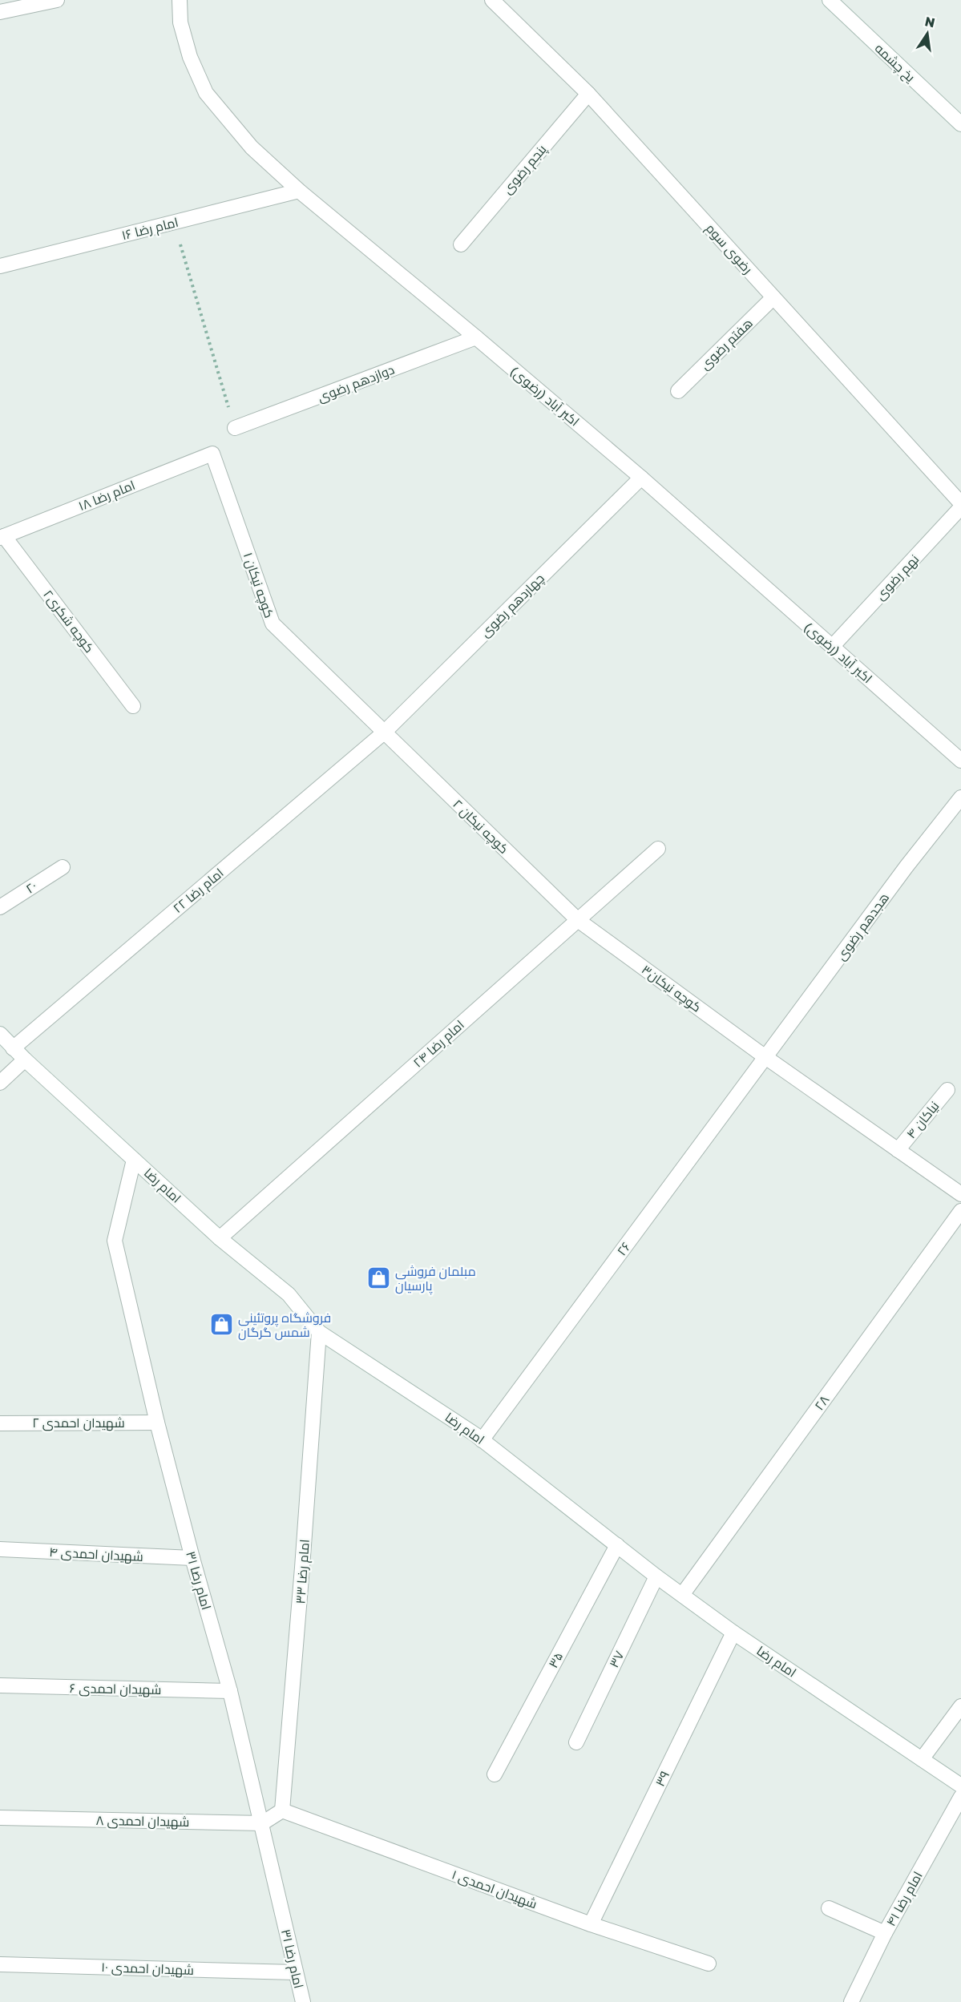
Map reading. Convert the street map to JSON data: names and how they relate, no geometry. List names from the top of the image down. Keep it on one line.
{"streets":{"street":["یخ چشمه","پنجم رضوی","امام رضا ۱۶","رضوی سوم","هفتم رضوی","دوازدهم رضوی","اکبر آباد (رضوی)","امام رضا ۱۸","نهم رضوی","کوچه نیکان ۱","چهاردهم رضوی","کوچه شکری۲","کوچه نیکان ۲","۲۰","امام رضا ۲۲","هجدهم رضوی","کوچه نیکان۳","امام رضا ۲۴","۴ نیاکان","امام رضا","۲۶","۲۸","۲ شهیدان احمدی","۴ شهیدان احمدی","امام رضا ۳۳","امام رضا ۳۱","۳۷","۳۵","۶ شهیدان احمدی","۳۹","۸ شهیدان احمدی","۱ شهیدان احمدی","۴۱ امام رضا","۱۰ شهیدان احمدی"]},"crossings":[["پنجم رضوی","رضوی سوم"],["امام رضا ۱۶","اکبر آباد (رضوی)"],["رضوی سوم","هفتم رضوی"],["دوازدهم رضوی","اکبر آباد (رضوی)"],["اکبر آباد (رضوی)","نهم رضوی"],["اکبر آباد (رضوی)","چهاردهم رضوی"],["امام رضا ۱۸","کوچه نیکان ۱"],["امام رضا ۱۸","کوچه شکری۲"],["کوچه نیکان ۱","چهاردهم رضوی"],["کوچه نیکان ۱","کوچه نیکان ۲"],["کوچه نیکان ۱","امام رضا ۲۲"],["چهاردهم رضوی","کوچه نیکان ۲"],["چهاردهم رضوی","امام رضا ۲۲"],["کوچه نیکان ۲","امام رضا ۲۲"],["کوچه نیکان ۲","کوچه نیکان۳"],["کوچه نیکان ۲","امام رضا ۲۴"],["امام رضا ۲۲","امام رضا"],["هجدهم رضوی","کوچه نیکان۳"],["هجدهم رضوی","۲۶"],["کوچه نیکان۳","امام رضا ۲۴"],["کوچه نیکان۳","۴ نیاکان"],["کوچه نیکان۳","۲۶"],["امام رضا ۲۴","امام رضا"],["امام رضا","۲۶"],["امام رضا","۲۸"],["امام رضا","امام رضا ۳۳"],["امام رضا","امام رضا ۳۱"],["امام رضا","۳۷"],["امام رضا","۳۵"],["امام رضا","۳۹"],["۲ شهیدان احمدی","امام رضا ۳۱"],["۴ شهیدان احمدی","امام رضا ۳۱"],["امام رضا ۳۳","۱ شهیدان احمدی"],["امام رضا ۳۱","۶ شهیدان احمدی"],["امام رضا ۳۱","۸ شهیدان احمدی"],["امام رضا ۳۱","۱۰ شهیدان احمدی"],["۳۹","۱ شهیدان احمدی"]],"places":{"shop":["مبلمان فروشی پارسیان","فروشگاه پروتئینی شمس گرگان"]},"north":"top"}
